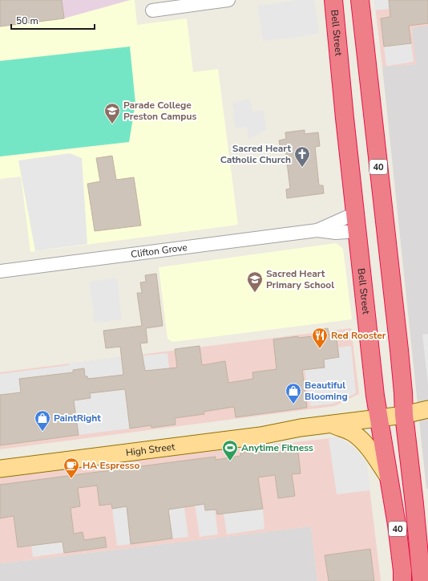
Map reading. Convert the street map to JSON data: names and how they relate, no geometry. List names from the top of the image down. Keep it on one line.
{"streets":{"highway":["Bell Street","40"],"main road":["High Street"],"street":["Clifton Grove"]},"crossings":[["Bell Street","Clifton Grove"],["Bell Street","High Street"],["40","High Street"]],"places":{"school or university":["Parade College Preston Campus","Sacred Heart Primary School"],"church":["Sacred Heart Catholic Church"],"restaurant":["Red Rooster"],"shop":["Beautiful Blooming","PaintRight"],"sports":["Anytime Fitness"],"cafe":["HA Espresso"]},"scale_bar":"50 m"}
